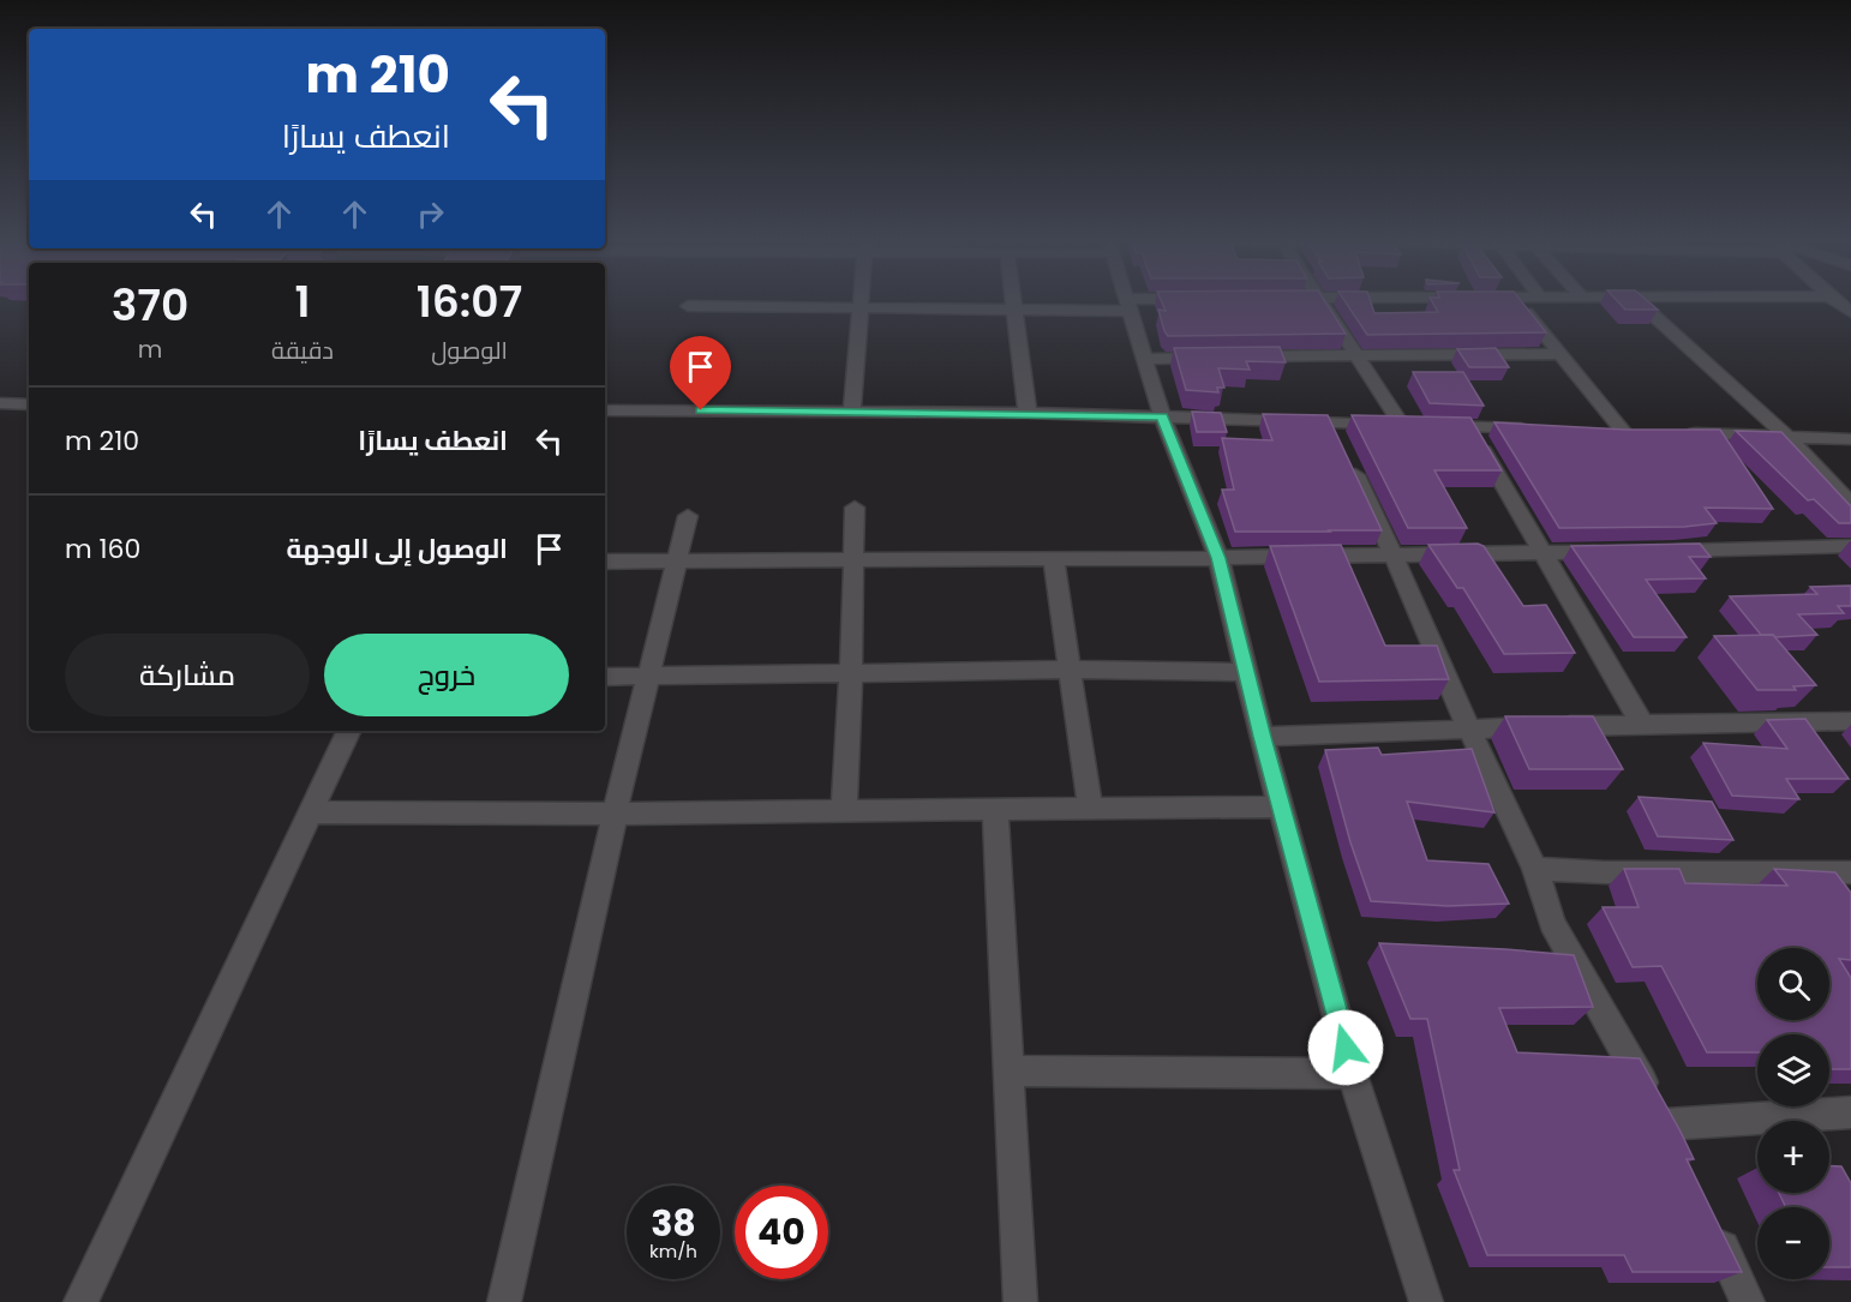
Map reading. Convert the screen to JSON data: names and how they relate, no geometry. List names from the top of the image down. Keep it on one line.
{"page":{"turn":["210 m","انعطف يسارًا"],"eta":["16:07","الوصول","1","دقيقة","370","m"],"list":[{"name":"انعطف يسارًا","value":"210 m"},{"name":"الوصول إلى الوجهة","value":"160 m"}],"buttons":["خروج","مشاركة"],"map_buttons":["+","−"],"speed":"38 km/h","limit":"40"}}
